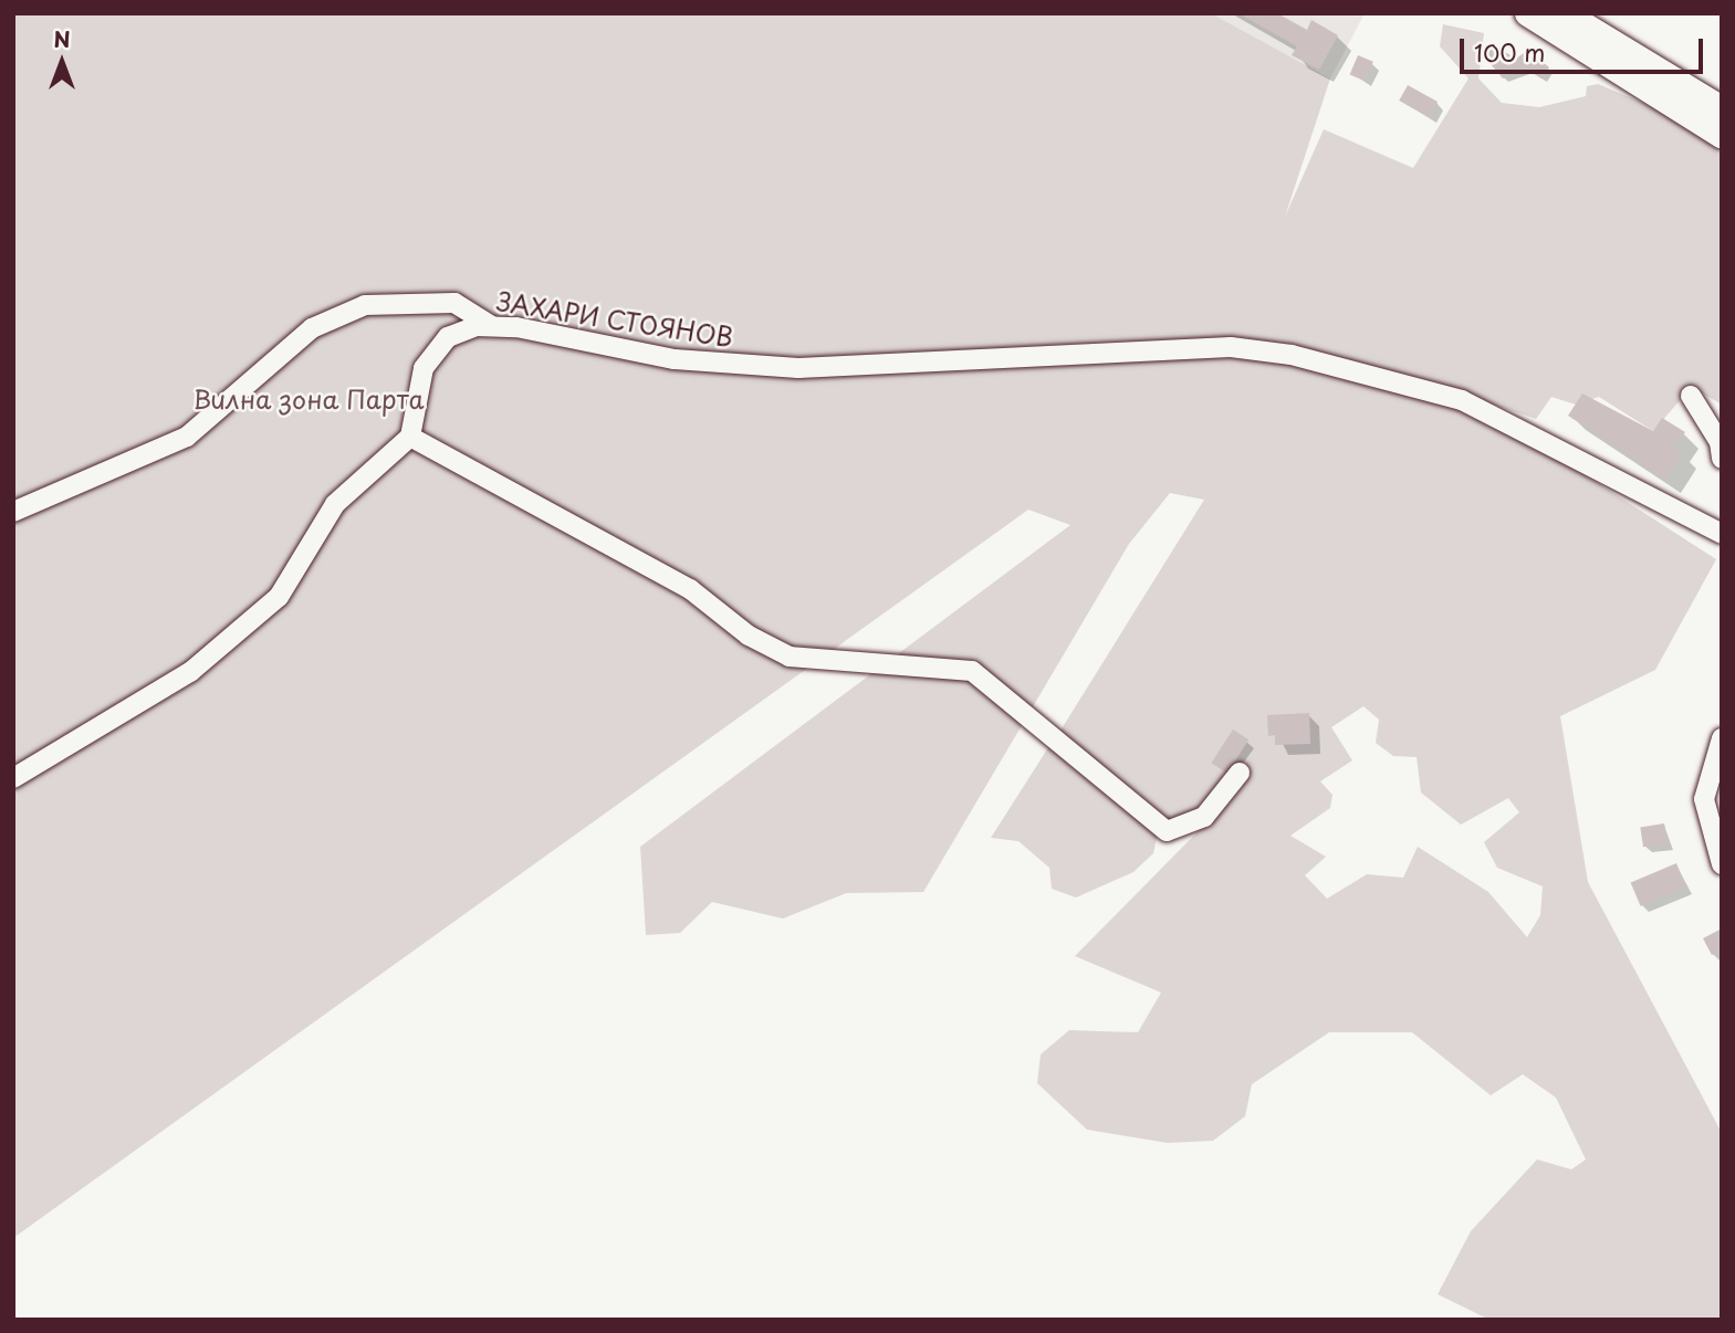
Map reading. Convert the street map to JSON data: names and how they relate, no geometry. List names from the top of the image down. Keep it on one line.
{"streets":{"street":["ЗАХАРИ СТОЯНОВ"]},"parks":["Вилна зона Парта"],"scale_bar":"100 m","north":"top"}
